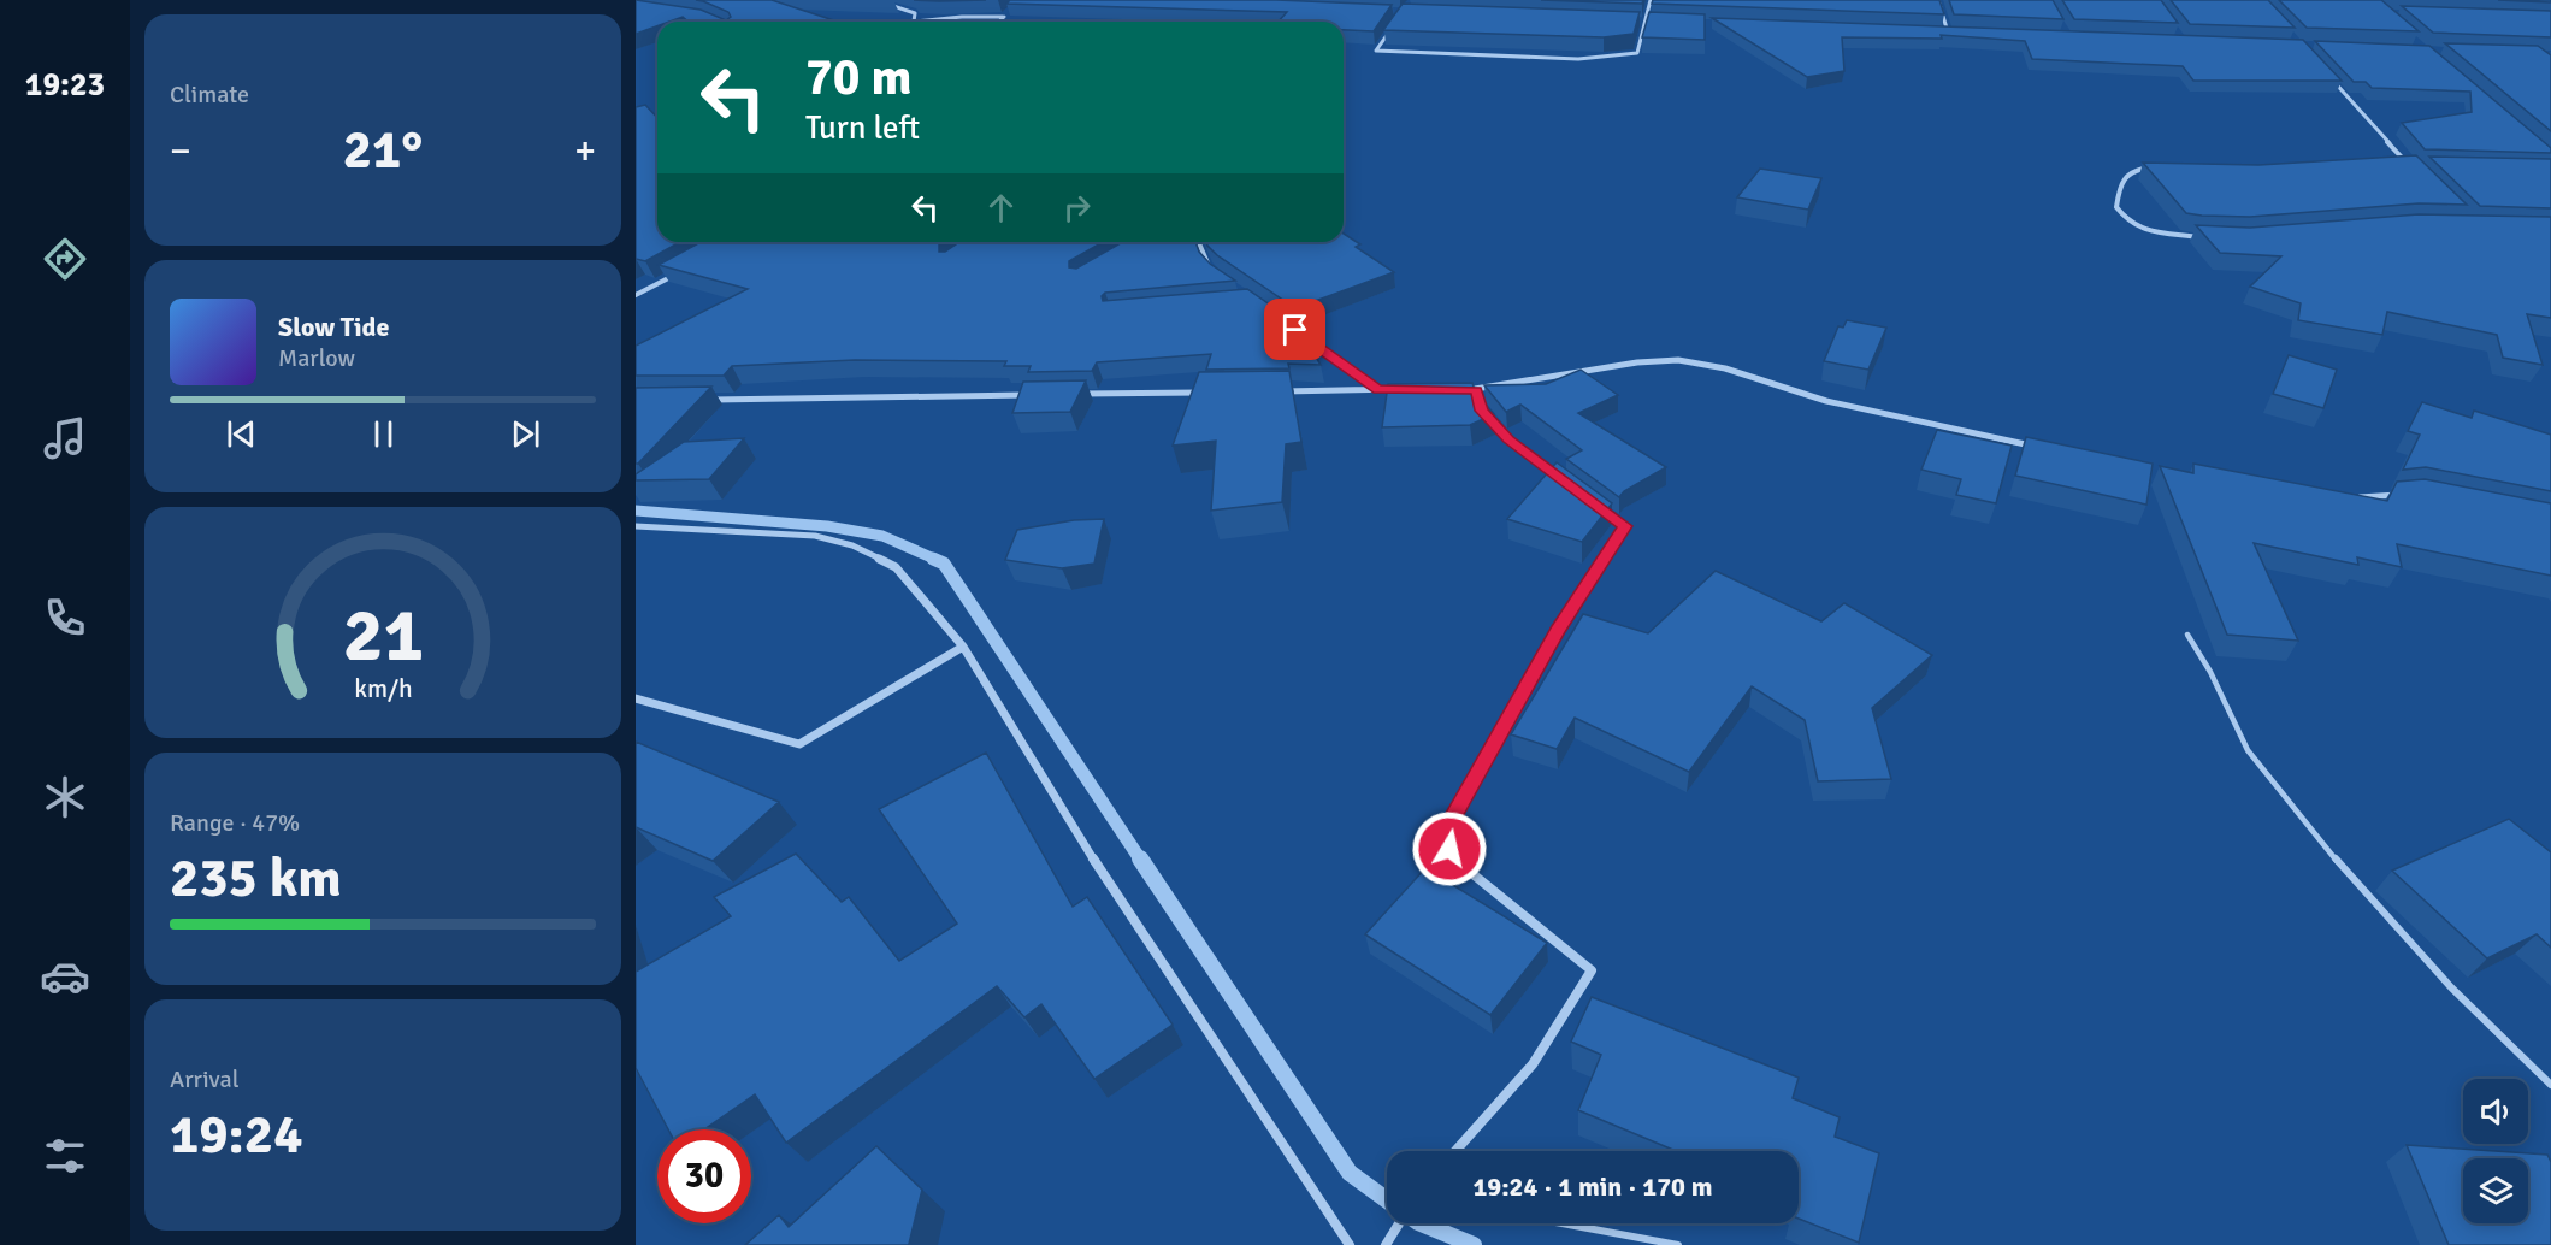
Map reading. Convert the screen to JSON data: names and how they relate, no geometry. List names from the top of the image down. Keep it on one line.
{"page":{"tabs":"19:23","tile":["Climate",["Range · 47%","235 km"],["Arrival","19:24"]],"turn":["70 m","Turn left"],"heat":["−","21°","+"],"song":["Slow Tide","Marlow"],"limit":"30","trip":"19:24 · 1 min · 170 m","gauge":["21","km/h"]}}
